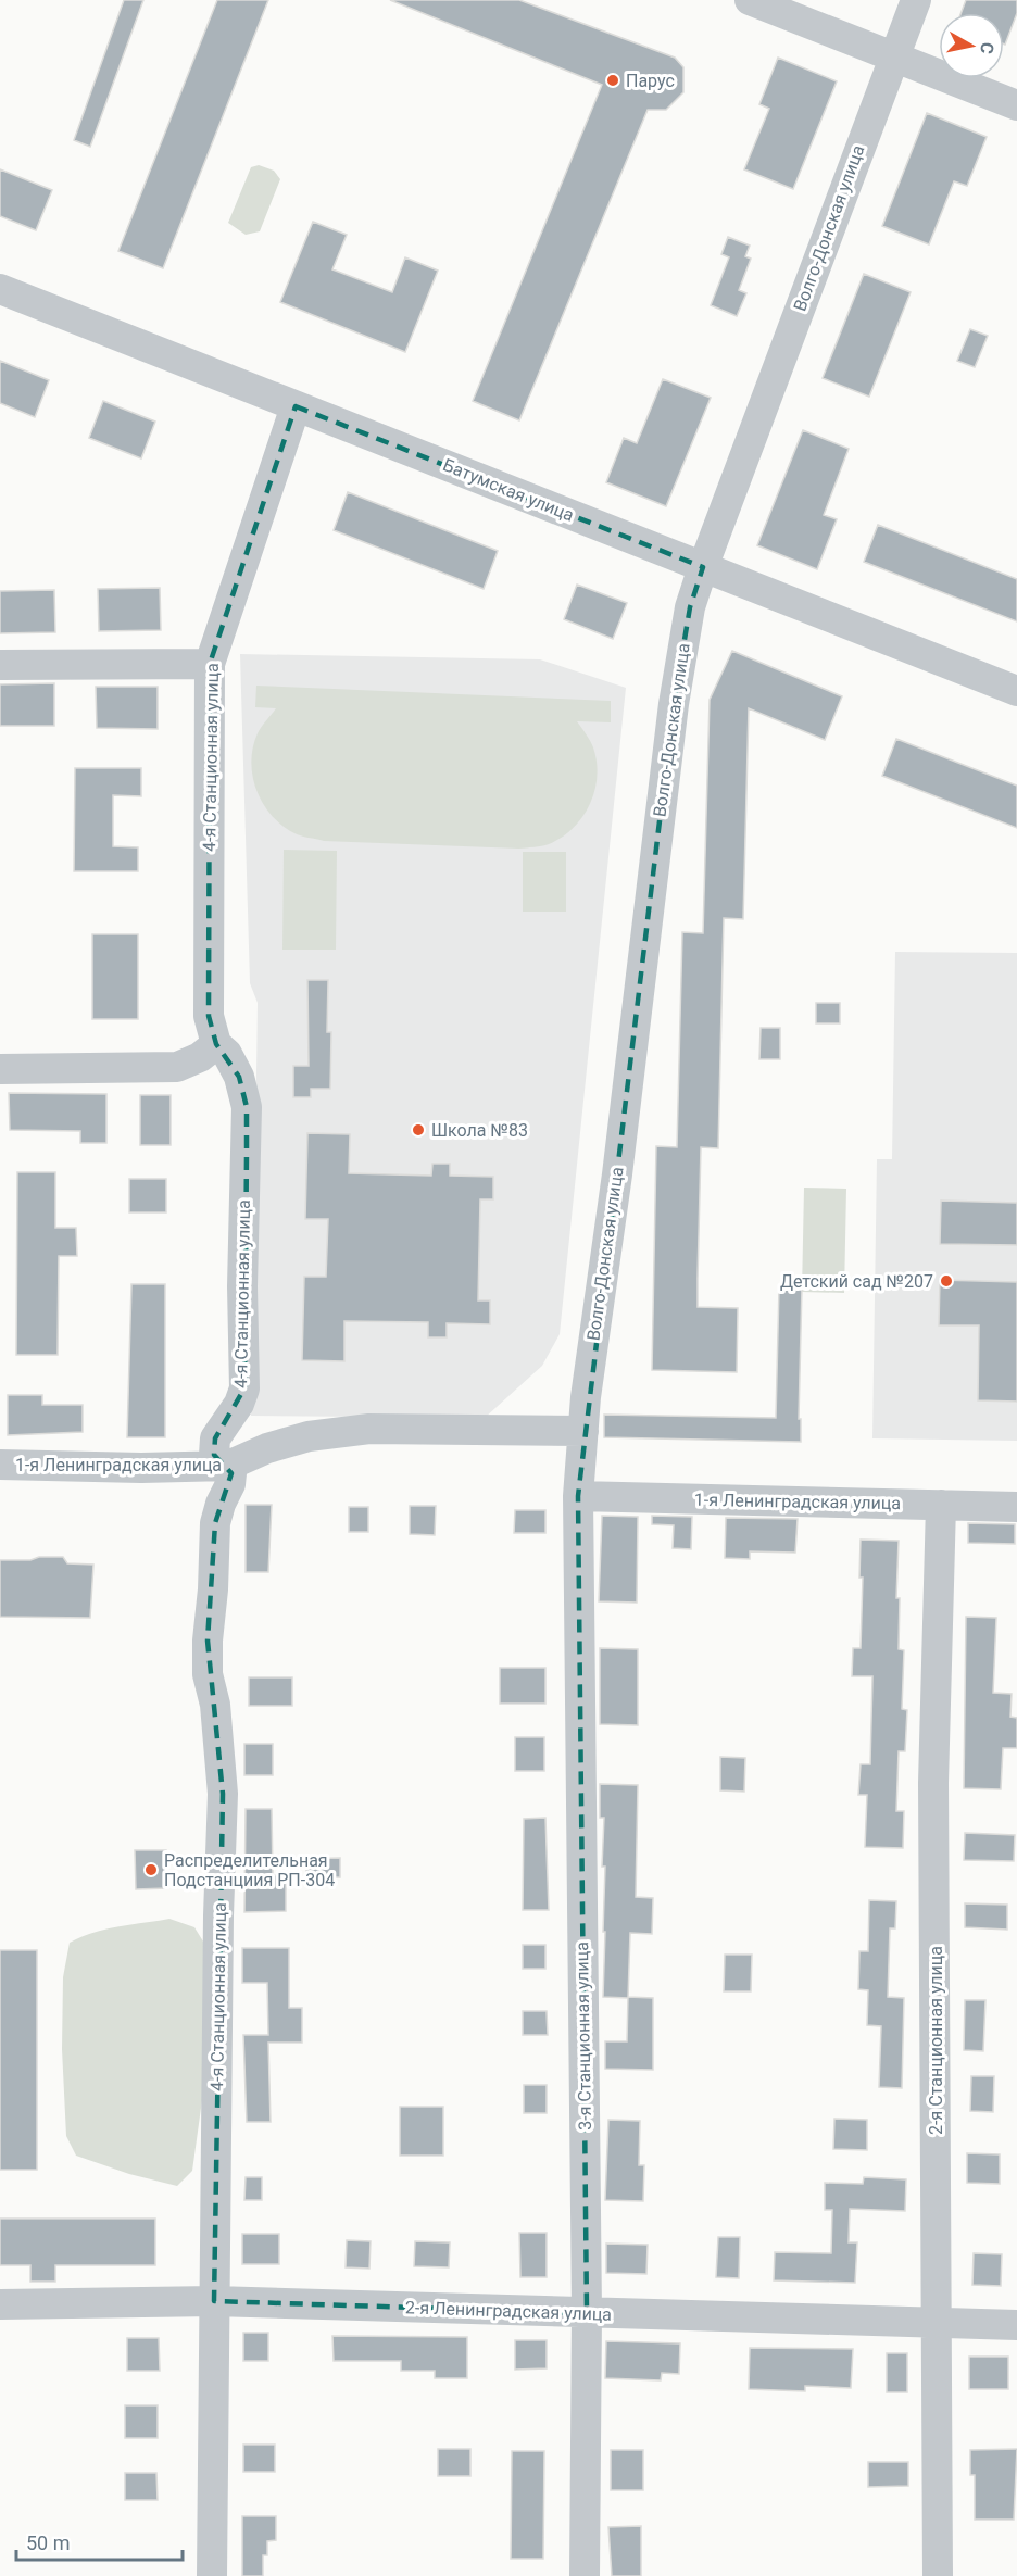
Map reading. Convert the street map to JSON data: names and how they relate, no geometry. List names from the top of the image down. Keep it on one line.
{"streets":{"street":["Волго-Донская улица","Батумская улица","4-я Станционная улица","1-я Ленинградская улица","3-я Станционная улица","2-я Станционная улица","2-я Ленинградская улица"]},"crossings":[["Волго-Донская улица","Батумская улица"],["Волго-Донская улица","1-я Ленинградская улица"],["Волго-Донская улица","3-я Станционная улица"],["Батумская улица","4-я Станционная улица"],["4-я Станционная улица","1-я Ленинградская улица"],["4-я Станционная улица","2-я Ленинградская улица"],["1-я Ленинградская улица","3-я Станционная улица"],["1-я Ленинградская улица","2-я Станционная улица"],["3-я Станционная улица","2-я Ленинградская улица"],["2-я Станционная улица","2-я Ленинградская улица"]],"places":["Парус","Школа №83","Детский сад №207","Распределительная Подстанциия РП-304"],"scale_bar":"50 m","north":"right"}
